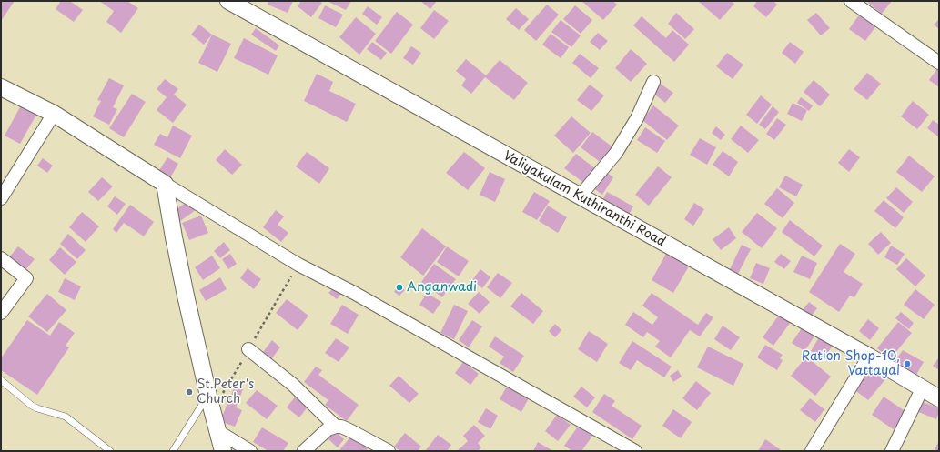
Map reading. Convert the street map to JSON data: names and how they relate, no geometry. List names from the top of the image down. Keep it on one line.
{"streets":{"street":["Valiyakulam Kuthiranthi Road"]},"places":["Anganwadi","Ration Shop-10, Vattayal","St.Peter's Church"]}
